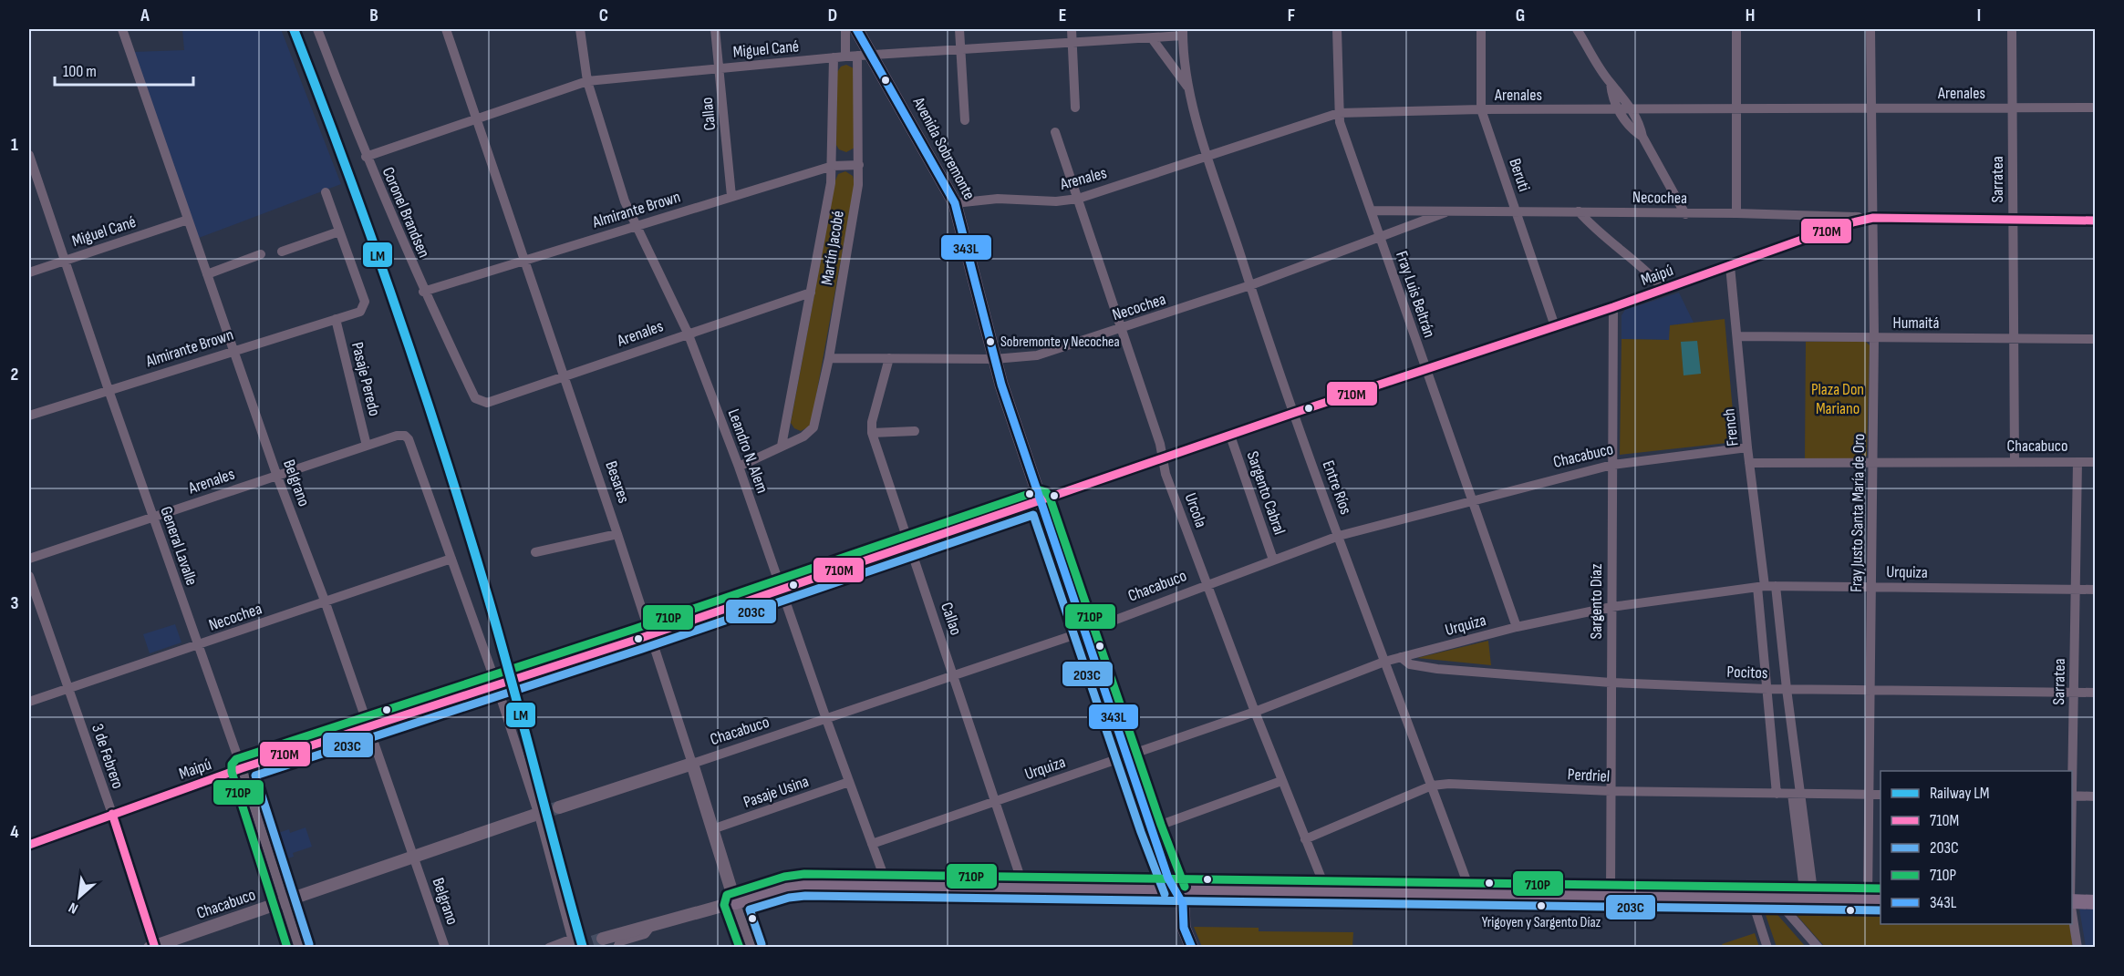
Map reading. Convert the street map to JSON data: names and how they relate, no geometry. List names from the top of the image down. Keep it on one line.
{"streets":{"main road":["Avenida Sobremonte"],"street":["Miguel Cané","Arenales","Callao","Beruti","Sarratea","Necochea","Almirante Brown","Coronel Brandsen","Martín Jacobé","Maipú","Fray Luis Beltrán","Humaitá","Pasaje Peredo","French","Chacabuco","Leandro N. Alem","Besares","Belgrano","Entre Ríos","Sargento Cabral","Urcola","Fray Justo Santa María de Oro","General Lavalle","Urquiza","Sargento Díaz","Pocitos","3 de Febrero","Perdriel","Pasaje Usina"]},"crossings":[["Miguel Cané","Callao"],["Miguel Cané","Avenida Sobremonte"],["Miguel Cané","Coronel Brandsen"],["Miguel Cané","Martín Jacobé"],["Miguel Cané","Leandro N. Alem"],["Miguel Cané","Besares"],["Miguel Cané","Belgrano"],["Miguel Cané","Entre Ríos"],["Miguel Cané","General Lavalle"],["Arenales","Avenida Sobremonte"],["Arenales","Beruti"],["Arenales","Sarratea"],["Arenales","Necochea"],["Arenales","Coronel Brandsen"],["Arenales","Martín Jacobé"],["Arenales","Fray Luis Beltrán"],["Arenales","Pasaje Peredo"],["Arenales","Leandro N. Alem"],["Arenales","Besares"],["Arenales","Belgrano"],["Arenales","Entre Ríos"],["Arenales","Urcola"],["Arenales","Fray Justo Santa María de Oro"],["Arenales","General Lavalle"],["Callao","Necochea"],["Callao","Almirante Brown"],["Callao","Maipú"],["Callao","Chacabuco"],["Callao","Urquiza"],["Avenida Sobremonte","Necochea"],["Avenida Sobremonte","Maipú"],["Avenida Sobremonte","Chacabuco"],["Avenida Sobremonte","Urquiza"],["Beruti","Necochea"],["Beruti","Maipú"],["Sarratea","Maipú"],["Sarratea","Humaitá"],["Sarratea","Chacabuco"],["Sarratea","Urquiza"],["Sarratea","Pocitos"],["Necochea","Martín Jacobé"],["Necochea","Maipú"],["Necochea","Fray Luis Beltrán"],["Necochea","Belgrano"],["Necochea","Entre Ríos"],["Necochea","Urcola"],["Necochea","Fray Justo Santa María de Oro"],["Necochea","General Lavalle"],["Necochea","3 de Febrero"],["Almirante Brown","Coronel Brandsen"],["Almirante Brown","Martín Jacobé"],["Almirante Brown","Pasaje Peredo"],["Almirante Brown","Leandro N. Alem"],["Almirante Brown","Besares"],["Almirante Brown","Belgrano"],["Almirante Brown","General Lavalle"],["Maipú","Fray Luis Beltrán"],["Maipú","French"],["Maipú","Leandro N. Alem"],["Maipú","Besares"],["Maipú","Belgrano"],["Maipú","Entre Ríos"],["Maipú","Sargento Cabral"],["Maipú","Urcola"],["Maipú","Fray Justo Santa María de Oro"],["Maipú","General Lavalle"],["Maipú","Sargento Díaz"],["Maipú","3 de Febrero"],["Fray Luis Beltrán","Chacabuco"],["Fray Luis Beltrán","Urquiza"],["Humaitá","French"],["Humaitá","Fray Justo Santa María de Oro"],["French","Chacabuco"],["French","Urquiza"],["French","Pocitos"],["French","Perdriel"],["Chacabuco","Leandro N. Alem"],["Chacabuco","Besares"],["Chacabuco","Belgrano"],["Chacabuco","Entre Ríos"],["Chacabuco","Sargento Cabral"],["Chacabuco","Urcola"],["Chacabuco","Fray Justo Santa María de Oro"],["Chacabuco","General Lavalle"],["Chacabuco","Sargento Díaz"],["Chacabuco","3 de Febrero"],["Leandro N. Alem","Urquiza"],["Leandro N. Alem","Pasaje Usina"],["Besares","Pasaje Usina"],["Entre Ríos","Urquiza"],["Entre Ríos","Perdriel"],["Urcola","Urquiza"],["Urcola","Perdriel"],["Fray Justo Santa María de Oro","Urquiza"],["Fray Justo Santa María de Oro","Pocitos"],["Fray Justo Santa María de Oro","Perdriel"],["Urquiza","Sargento Díaz"],["Urquiza","Pocitos"],["Sargento Díaz","Pocitos"],["Sargento Díaz","Perdriel"]],"parks":["Plaza Don Mariano"],"places":["Sobremonte y Necochea","Yrigoyen y Sargento Díaz"],"lines":["rail line LM","transit line 343L","transit line 710M","transit line 710P","transit line 203C"],"legend":["Railway LM","710M","203C","710P","343L"],"scale_bar":"100 m","north":"bottom left","grid":{"columns":["A","B","C","D","E","F","G","H","I"],"rows":["1","2","3","4"]}}
